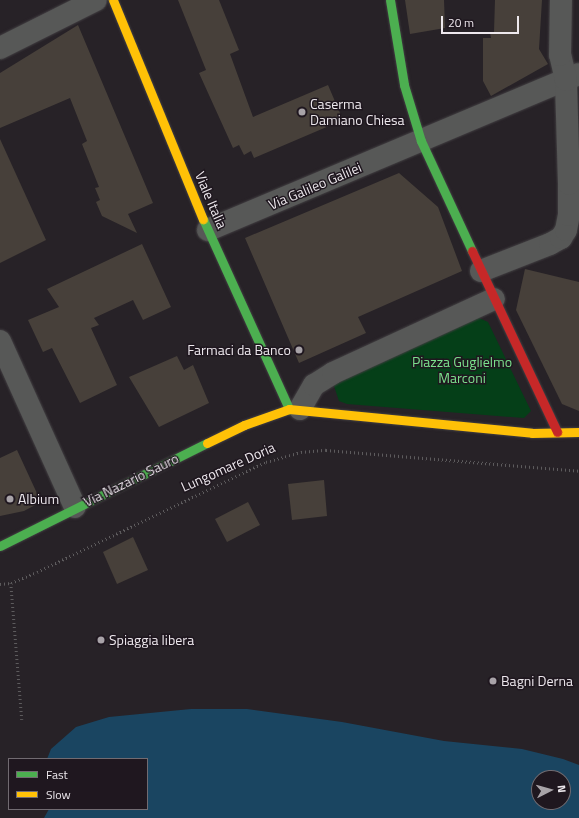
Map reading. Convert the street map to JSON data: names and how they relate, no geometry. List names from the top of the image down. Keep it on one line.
{"streets":{"street":["Via Galileo Galilei","Viale Italia","Via Nazario Sauro"],"path":["Lungomare Doria"]},"crossings":[["Via Galileo Galilei","Viale Italia"],["Viale Italia","Via Nazario Sauro"]],"parks":["Piazza Guglielmo Marconi"],"places":["Caserma Damiano Chiesa","Farmaci da Banco","Albium","Spiaggia libera","Bagni Derna"],"legend":["Fast","Slow"],"scale_bar":"20 m","north":"right"}
